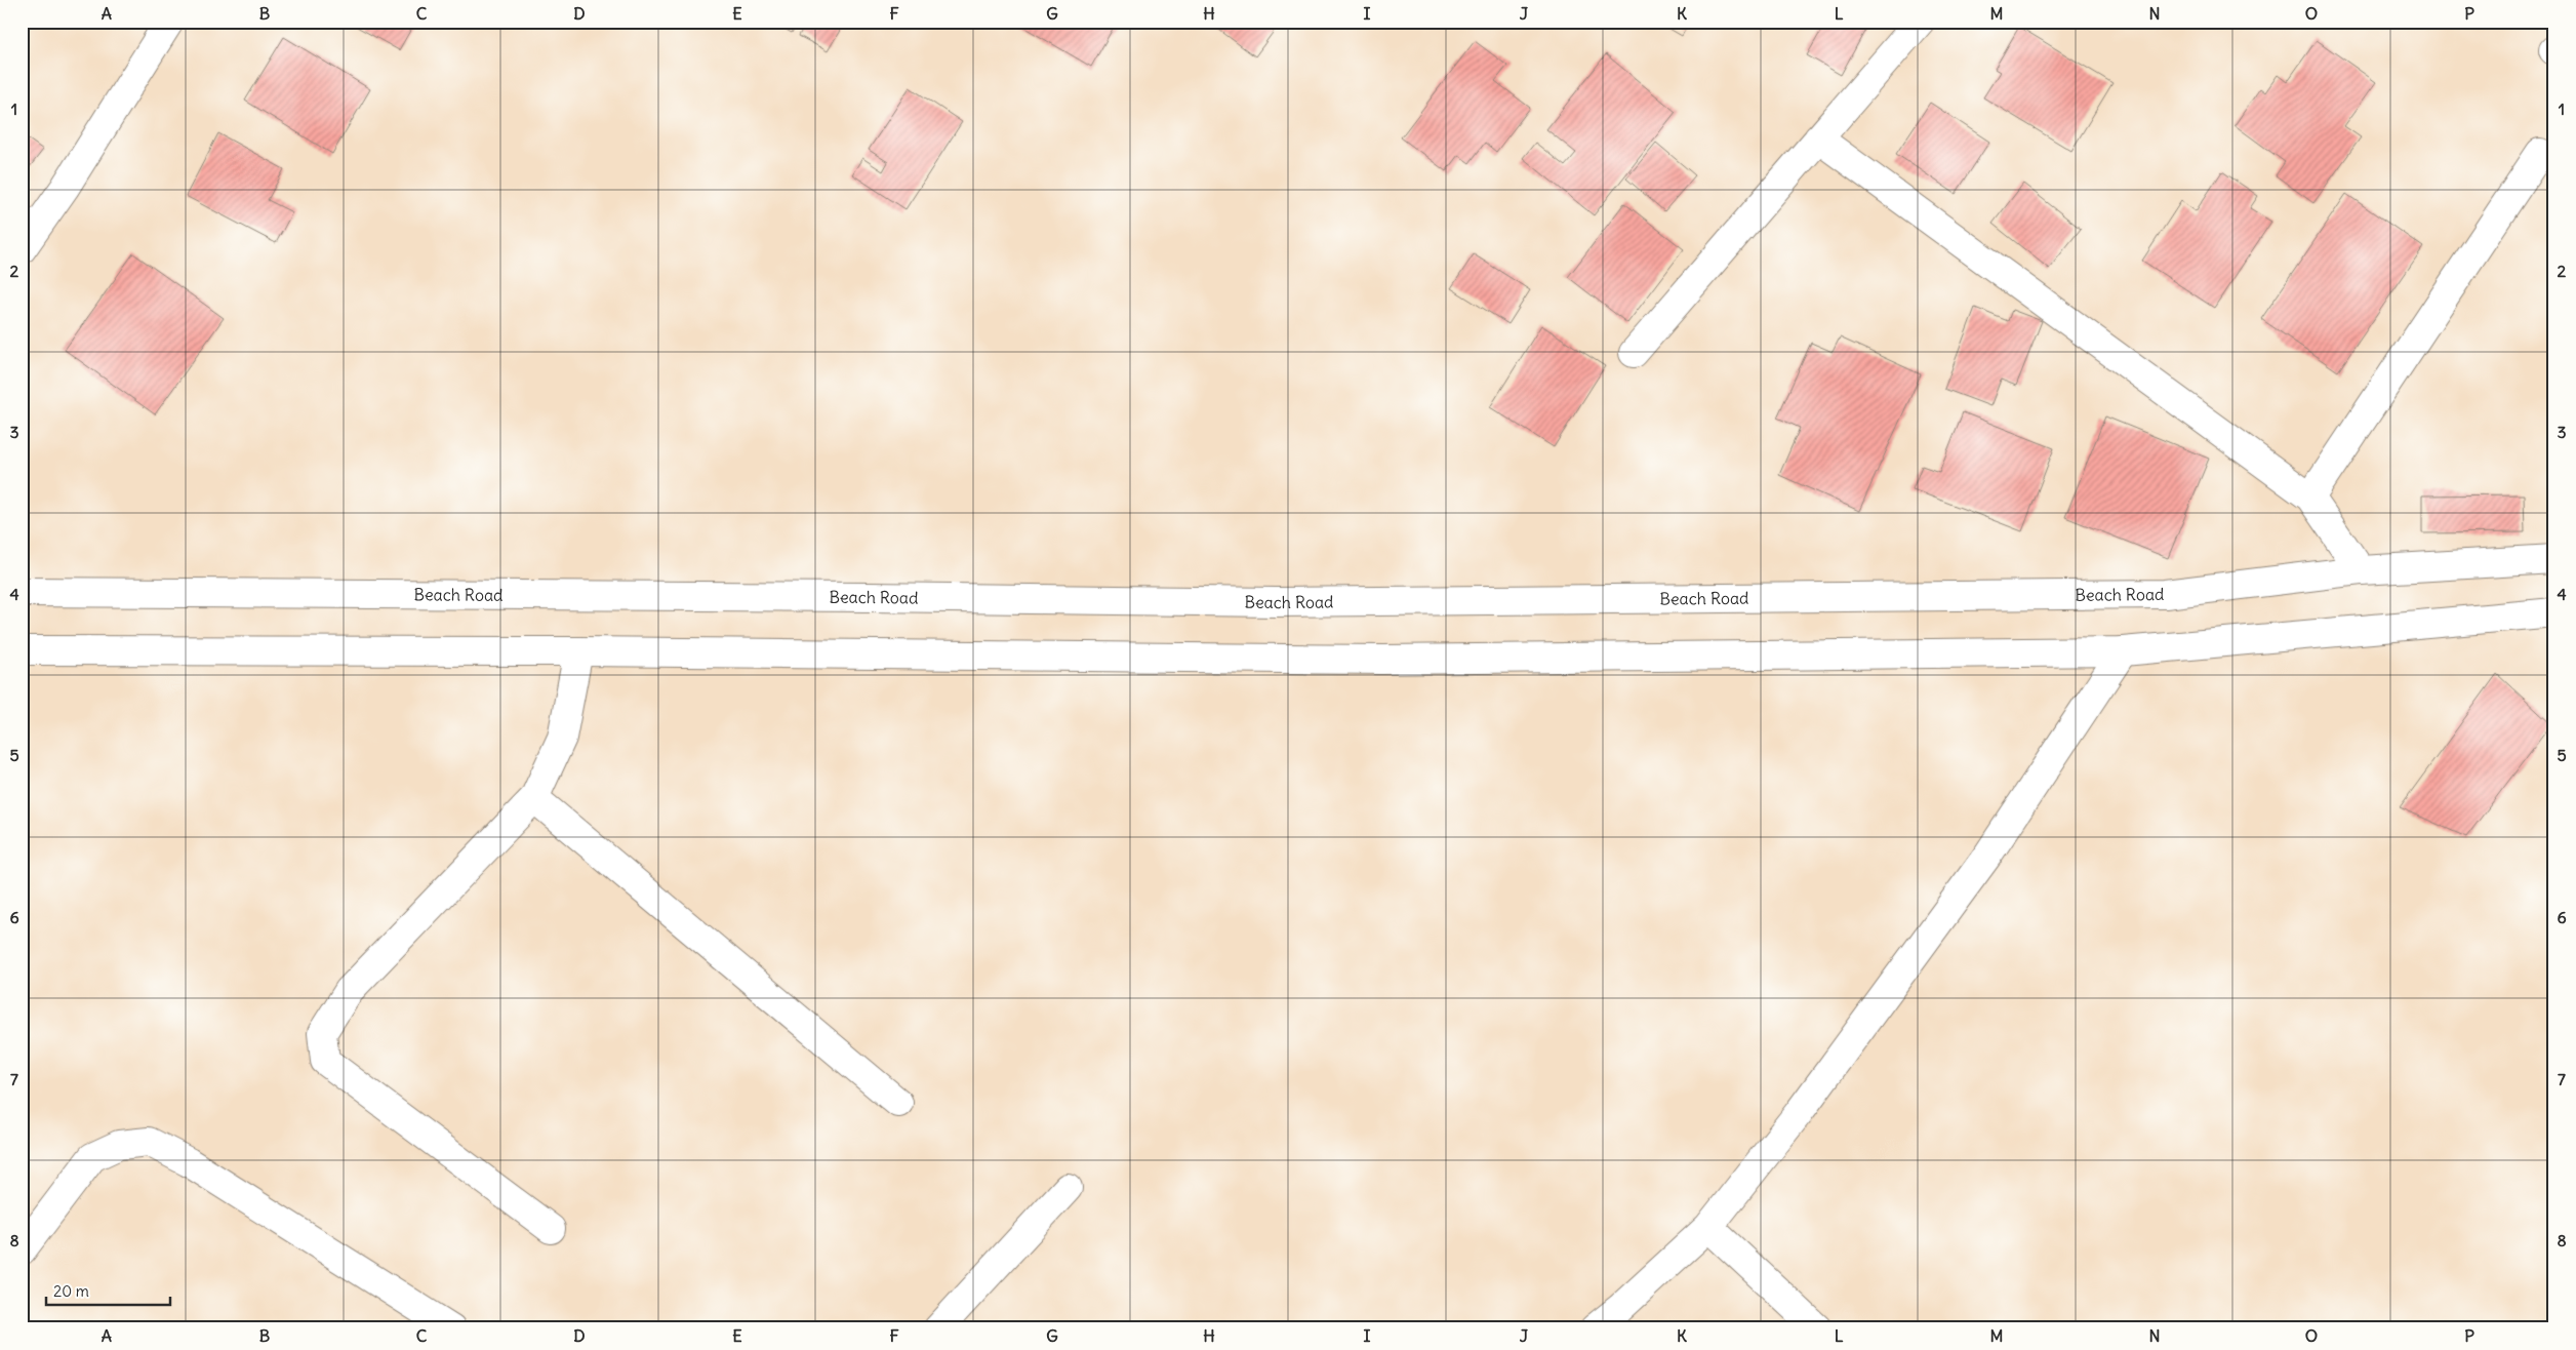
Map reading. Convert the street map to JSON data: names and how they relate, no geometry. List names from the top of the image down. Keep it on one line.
{"streets":{"main road":["Beach Road"]},"scale_bar":"20 m","grid":{"columns":["A","B","C","D","E","F","G","H","I","J","K","L","M","N","O","P"],"rows":["1","2","3","4","5","6","7","8"]}}
